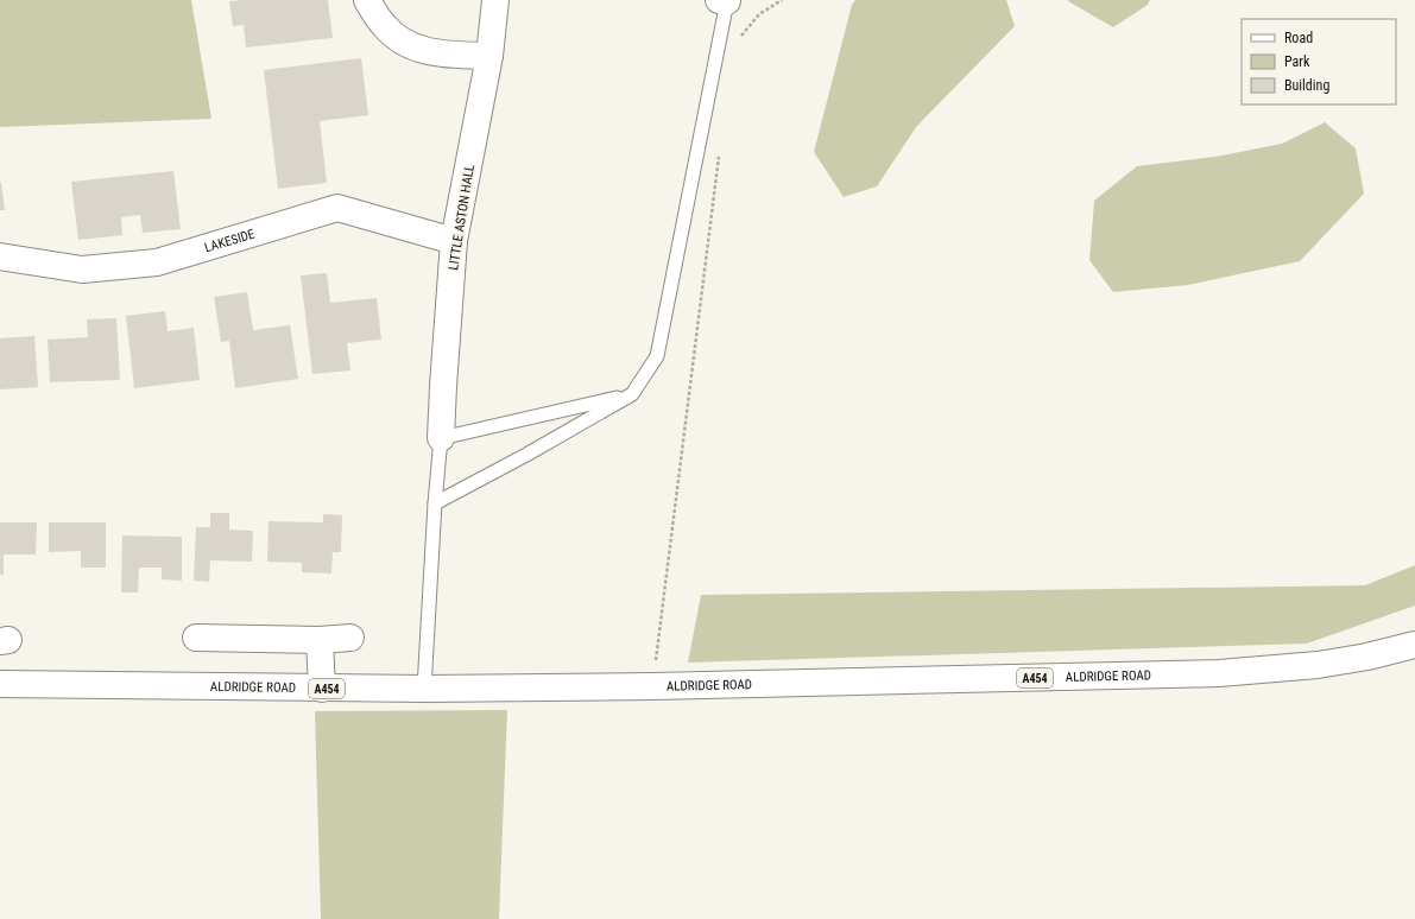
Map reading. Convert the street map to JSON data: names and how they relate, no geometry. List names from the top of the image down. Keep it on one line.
{"streets":{"main road":["LITTLE ASTON HALL","LAKESIDE","ALDRIDGE ROAD","A454"]},"crossings":[["LITTLE ASTON HALL","LAKESIDE"]],"legend":["Road","Park","Building"]}
